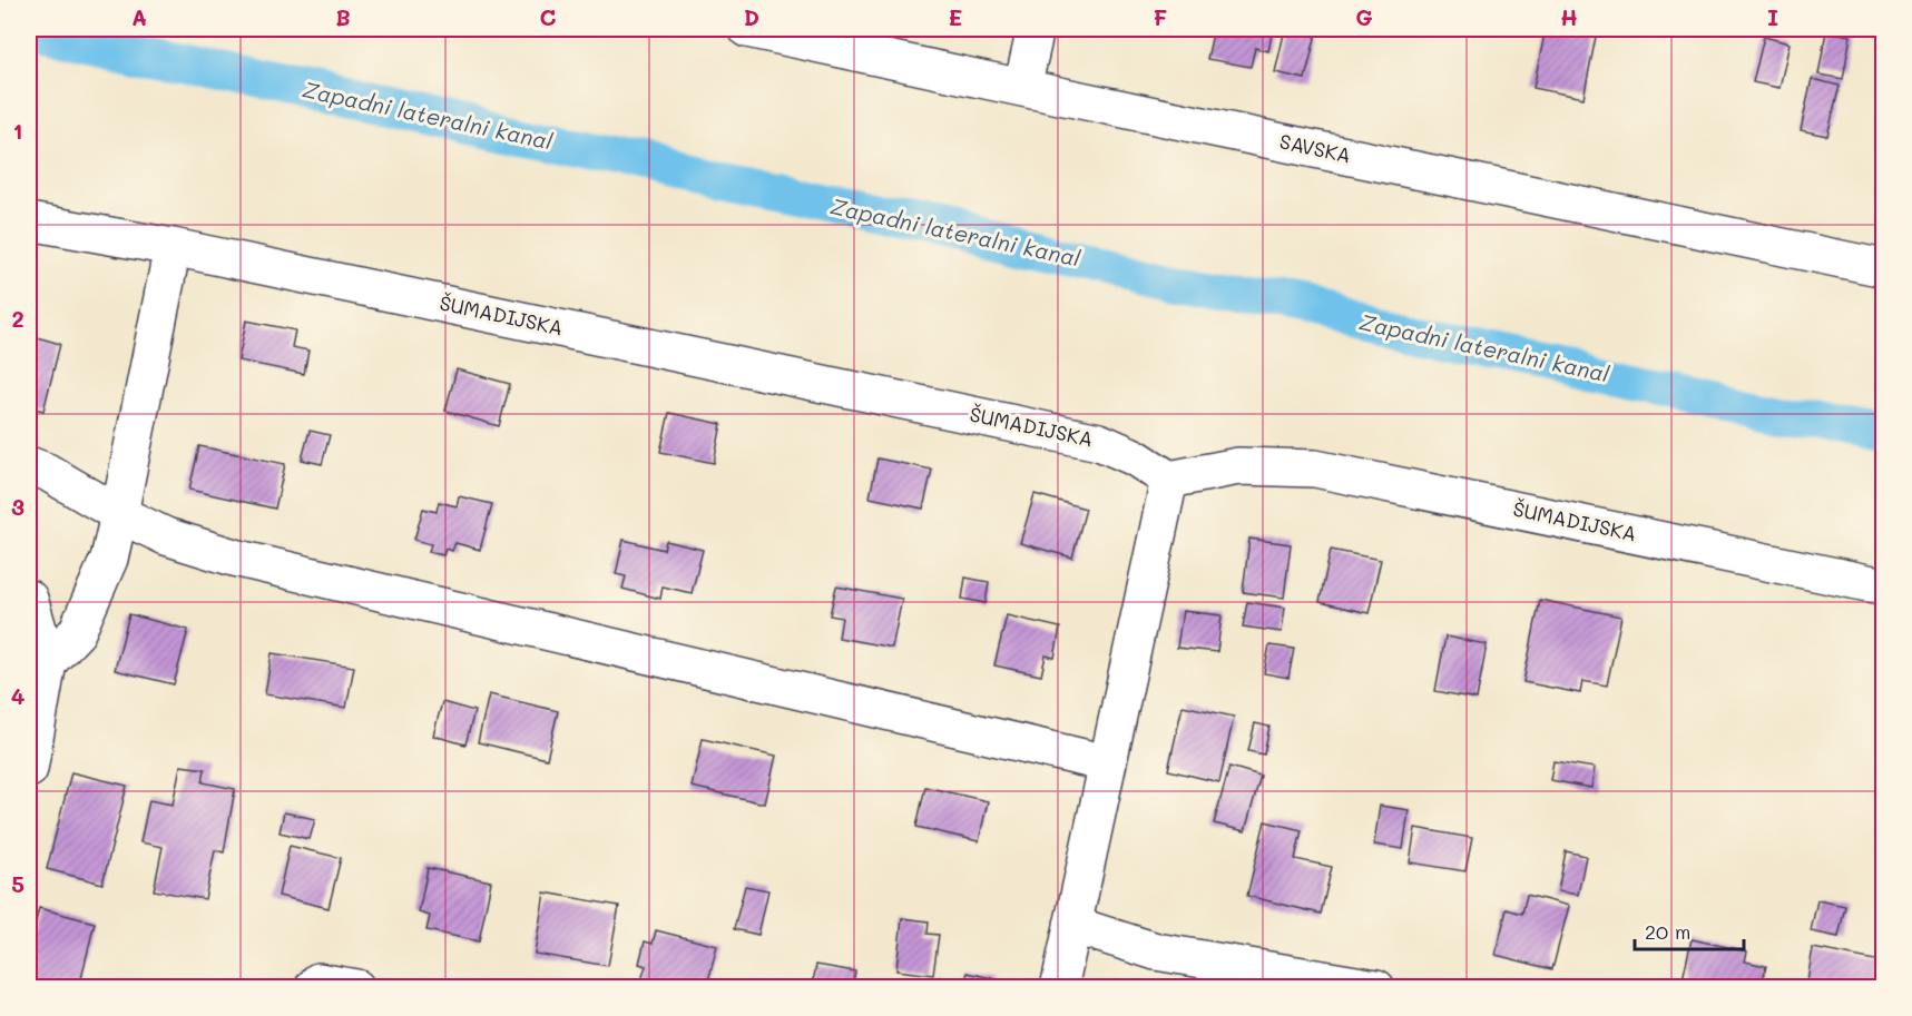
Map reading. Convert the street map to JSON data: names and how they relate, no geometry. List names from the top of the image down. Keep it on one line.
{"streets":{"street":["SAVSKA","ŠUMADIJSKA"]},"water":["Zapadni lateralni kanal"],"scale_bar":"20 m","grid":{"columns":["A","B","C","D","E","F","G","H","I"],"rows":["1","2","3","4","5"]}}
